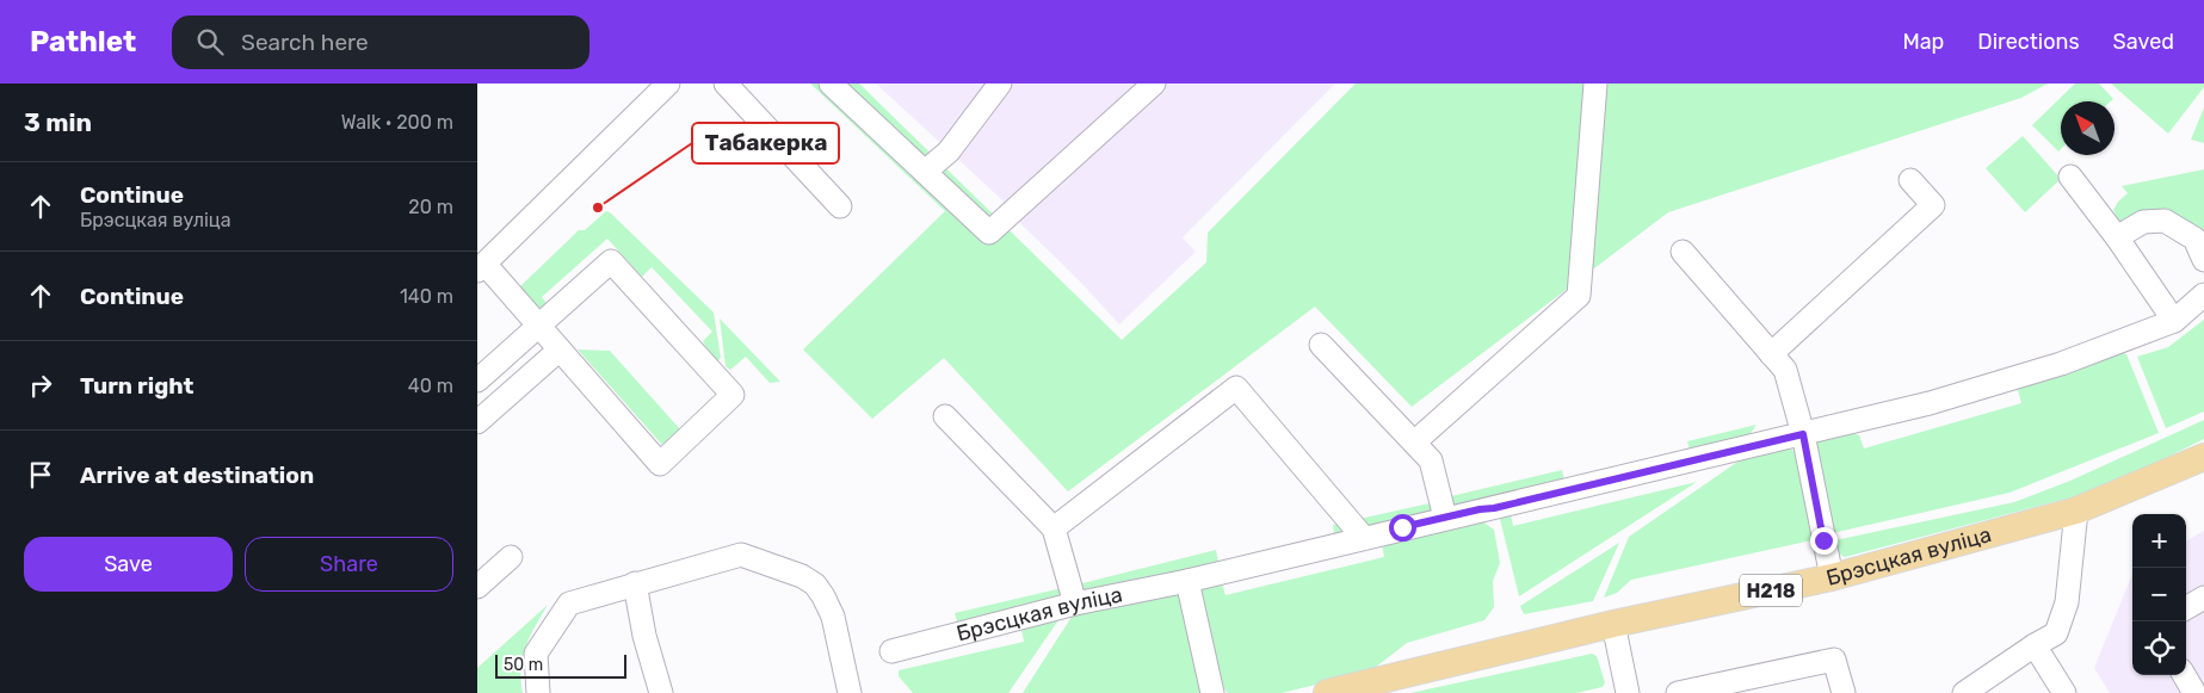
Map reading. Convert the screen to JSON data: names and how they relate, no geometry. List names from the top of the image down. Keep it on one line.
{"streets":{"main road":["Брэсцкая вуліца","Н218"]},"places":["Табакерка"],"scale_bar":"50 m","north":"top left","page":{"header":"Pathlet","search":"Search here","nav":["Map","Directions","Saved"],"heading":["3 min","Walk · 200 m"],"list":[["Continue","Брэсцкая вуліца","20 m"],["Continue","140 m"],["Turn right","40 m"],"Arrive at destination"],"map_buttons":["+","−"],"buttons":["Save","Share"],"scale":"50 m"}}
